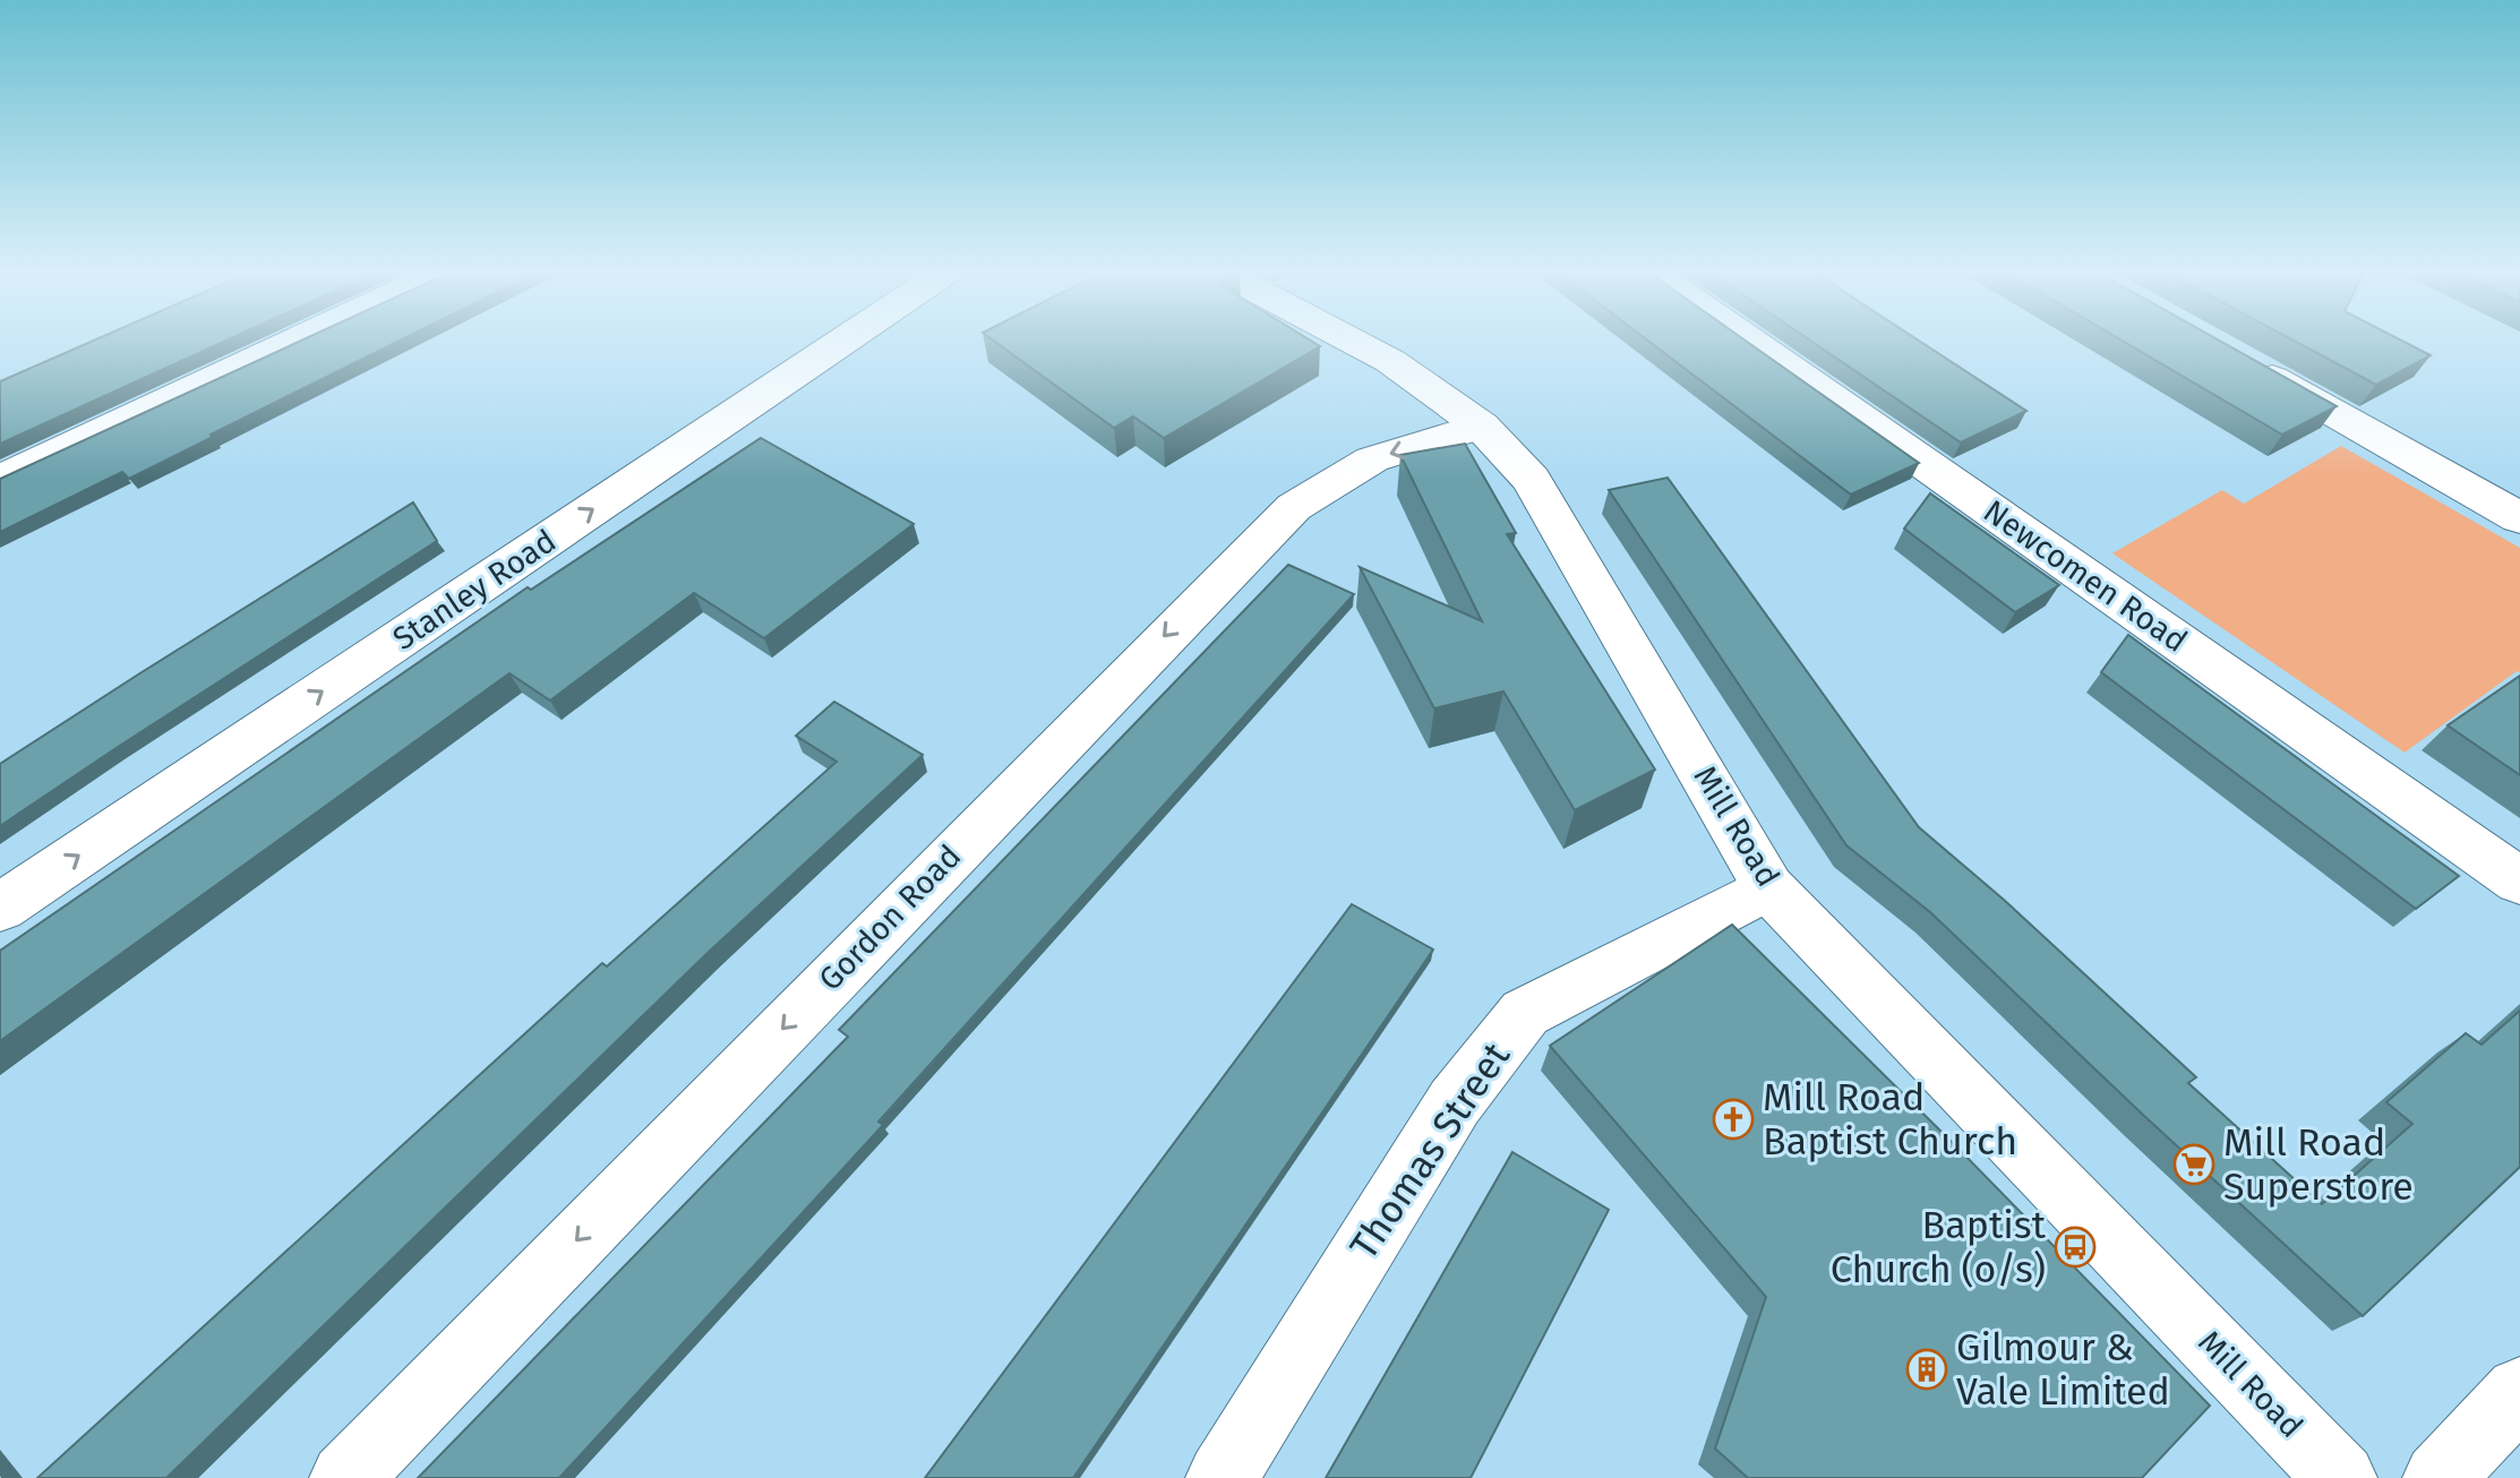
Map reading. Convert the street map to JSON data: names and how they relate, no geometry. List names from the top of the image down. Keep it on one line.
{"streets":{"street":["Newcomen Road","Stanley Road","Mill Road","Gordon Road","Thomas Street"]},"crossings":[["Mill Road","Gordon Road"],["Mill Road","Thomas Street"]],"one_way":["Gordon Road"],"places":{"church":["Mill Road Baptist Church"],"supermarket":["Mill Road Superstore"],"bus stop":["Baptist Church (o/s)"],"building":["Gilmour & Vale Limited"]}}
